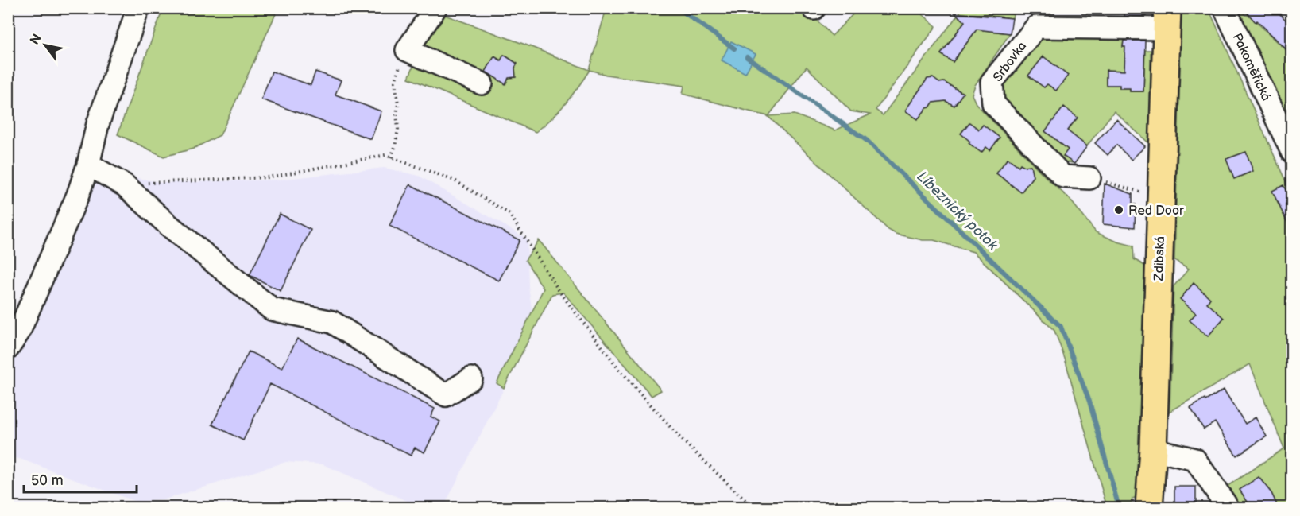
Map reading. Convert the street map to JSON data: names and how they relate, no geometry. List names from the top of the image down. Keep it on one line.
{"streets":{"main road":["Zdibská"],"street":["Srbovka","Pakoměřická"]},"crossings":[["Srbovka","Zdibská"]],"water":["Líbeznický potok"],"places":["Red Door"],"scale_bar":"50 m","north":"top left"}
